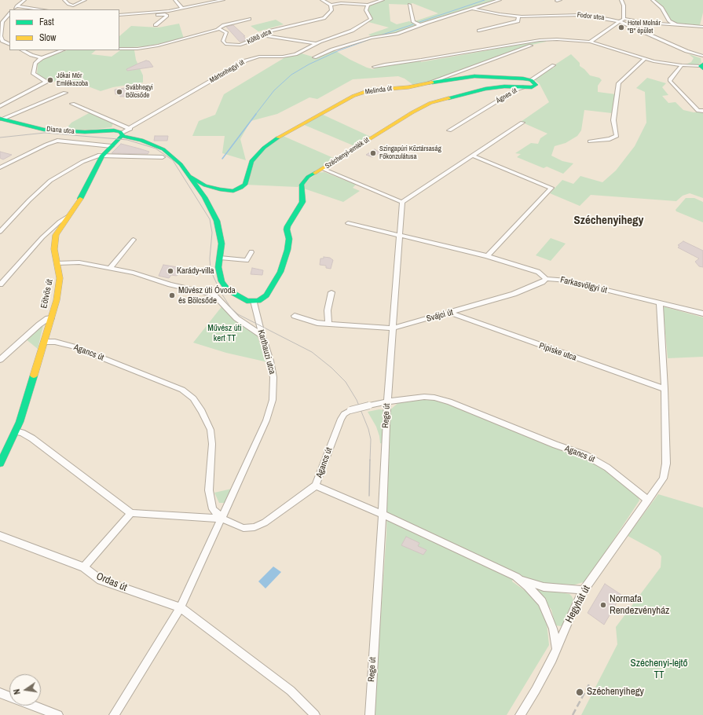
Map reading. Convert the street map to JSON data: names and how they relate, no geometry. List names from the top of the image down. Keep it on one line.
{"streets":{"street":["Fodor utca","Költő utca","Mártonhegyi út","Melinda út","Ágnes út","Diana utca","Széchenyi-emlék út","Farkasvölgyi út","Eötvös út","Svájci út","Karthauzi utca","Pipiske utca","Agancs út","Rege út","Ordas út","Hegyhát út"]},"crossings":[["Mártonhegyi út","Eötvös út"],["Melinda út","Ágnes út"],["Ágnes út","Széchenyi-emlék út"],["Diana utca","Eötvös út"],["Széchenyi-emlék út","Karthauzi utca"],["Farkasvölgyi út","Svájci út"],["Farkasvölgyi út","Hegyhát út"],["Eötvös út","Agancs út"],["Svájci út","Pipiske utca"],["Svájci út","Rege út"],["Karthauzi utca","Agancs út"],["Karthauzi utca","Ordas út"],["Pipiske utca","Hegyhát út"],["Agancs út","Rege út"],["Agancs út","Hegyhát út"]],"districts":["Széchenyihegy"],"parks":["Művész úti kert TT","Széchenyi-lejtő TT"],"places":["Hotel Molnár \"B\" épület","Jókai Mór Emlékszoba","Svábhegyi Bölcsőde","Szingapúri Köztársaság Főkonzulátusa","Karády-villa","Művész úti Óvoda és Bölcsőde","Normafa Rendezvényház","Széchenyihegy"],"legend":["Fast","Slow"],"north":"left"}
